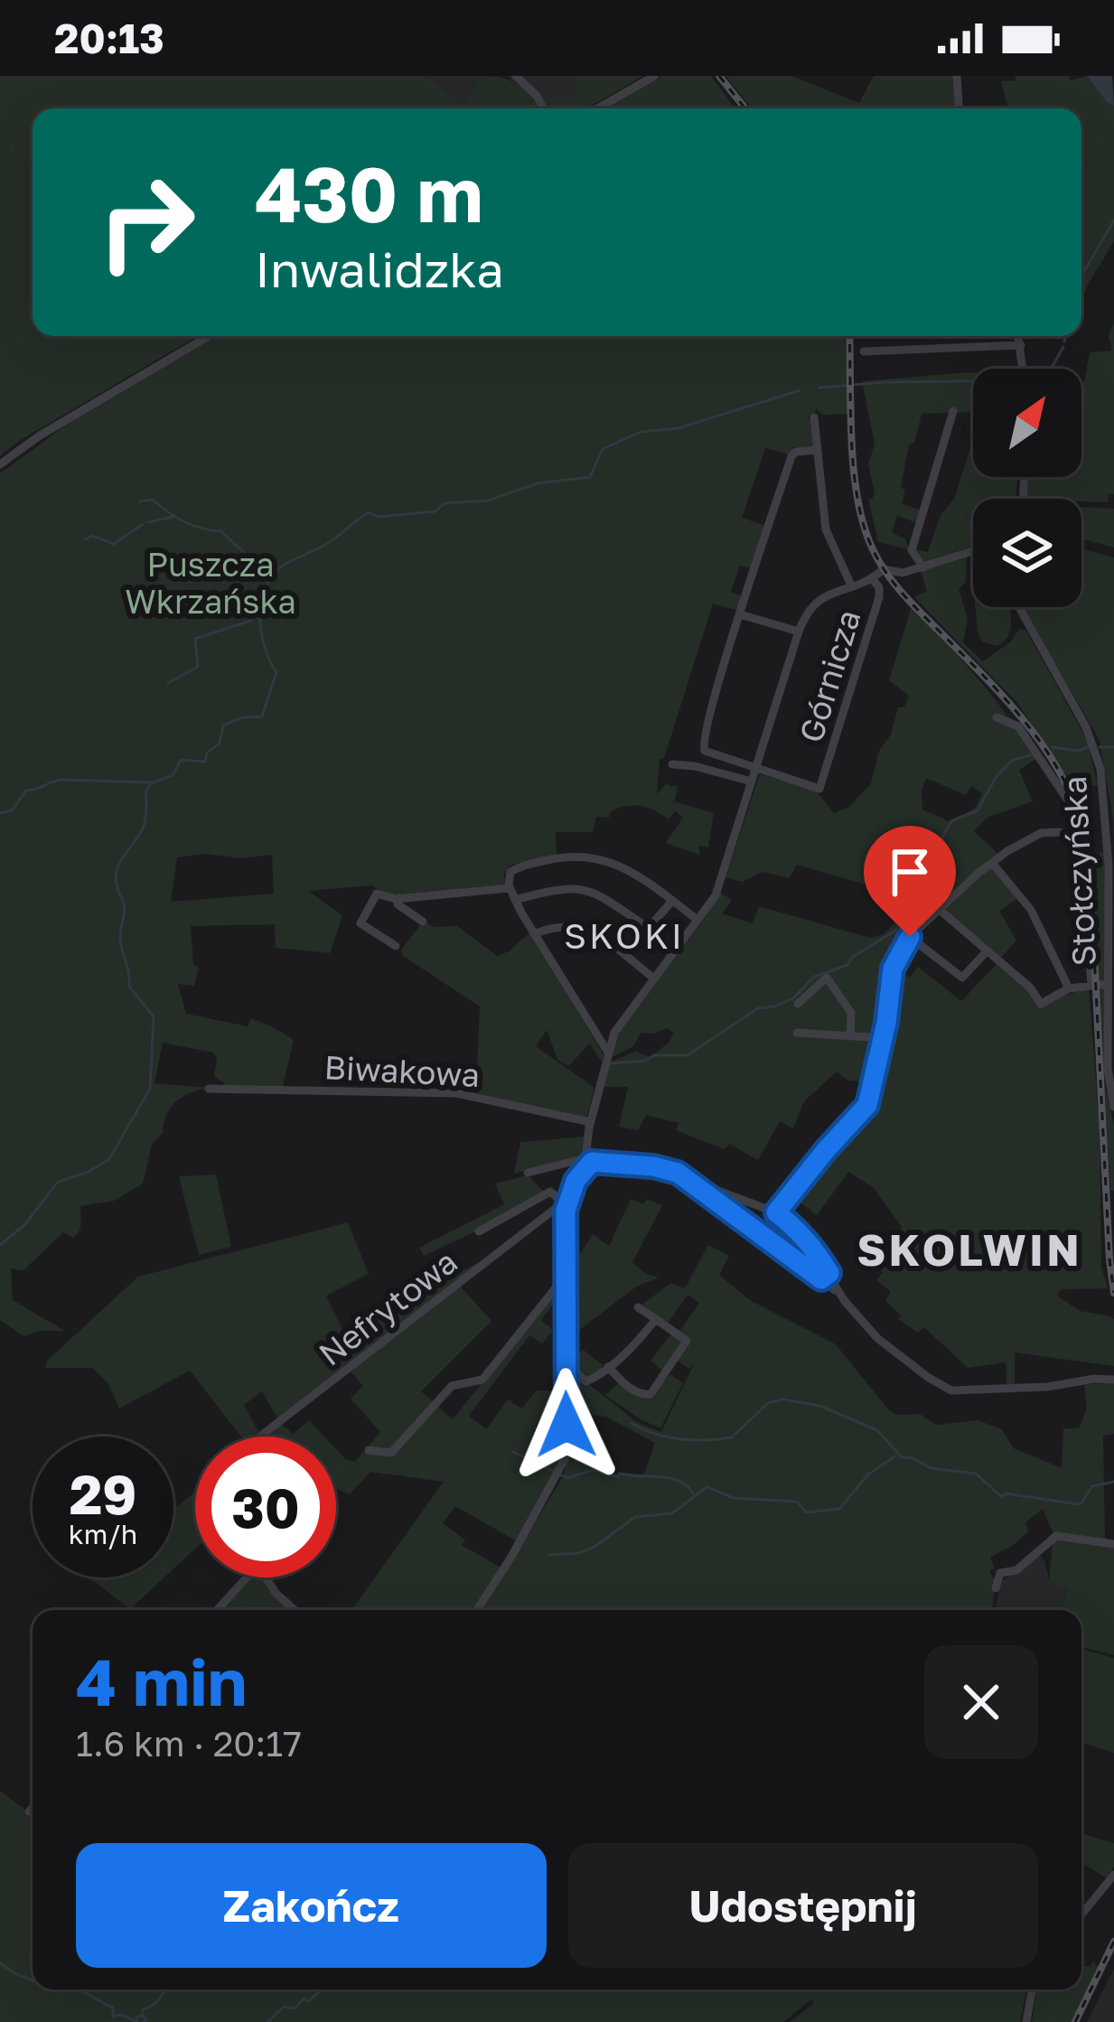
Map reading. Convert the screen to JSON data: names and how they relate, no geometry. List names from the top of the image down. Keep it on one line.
{"streets":{"street":["Górnicza","Stołczyńska","Biwakowa","Nefrytowa"]},"districts":["SKOKI","SKOLWIN"],"parks":["Puszcza Wkrzańska"],"north":"top right","page":{"status":"20:13","turn":["430 m","Inwalidzka"],"speed":"29 km/h","limit":"30","heading":["4 min","1.6 km · 20:17"],"buttons":["Zakończ","Udostępnij"]}}
